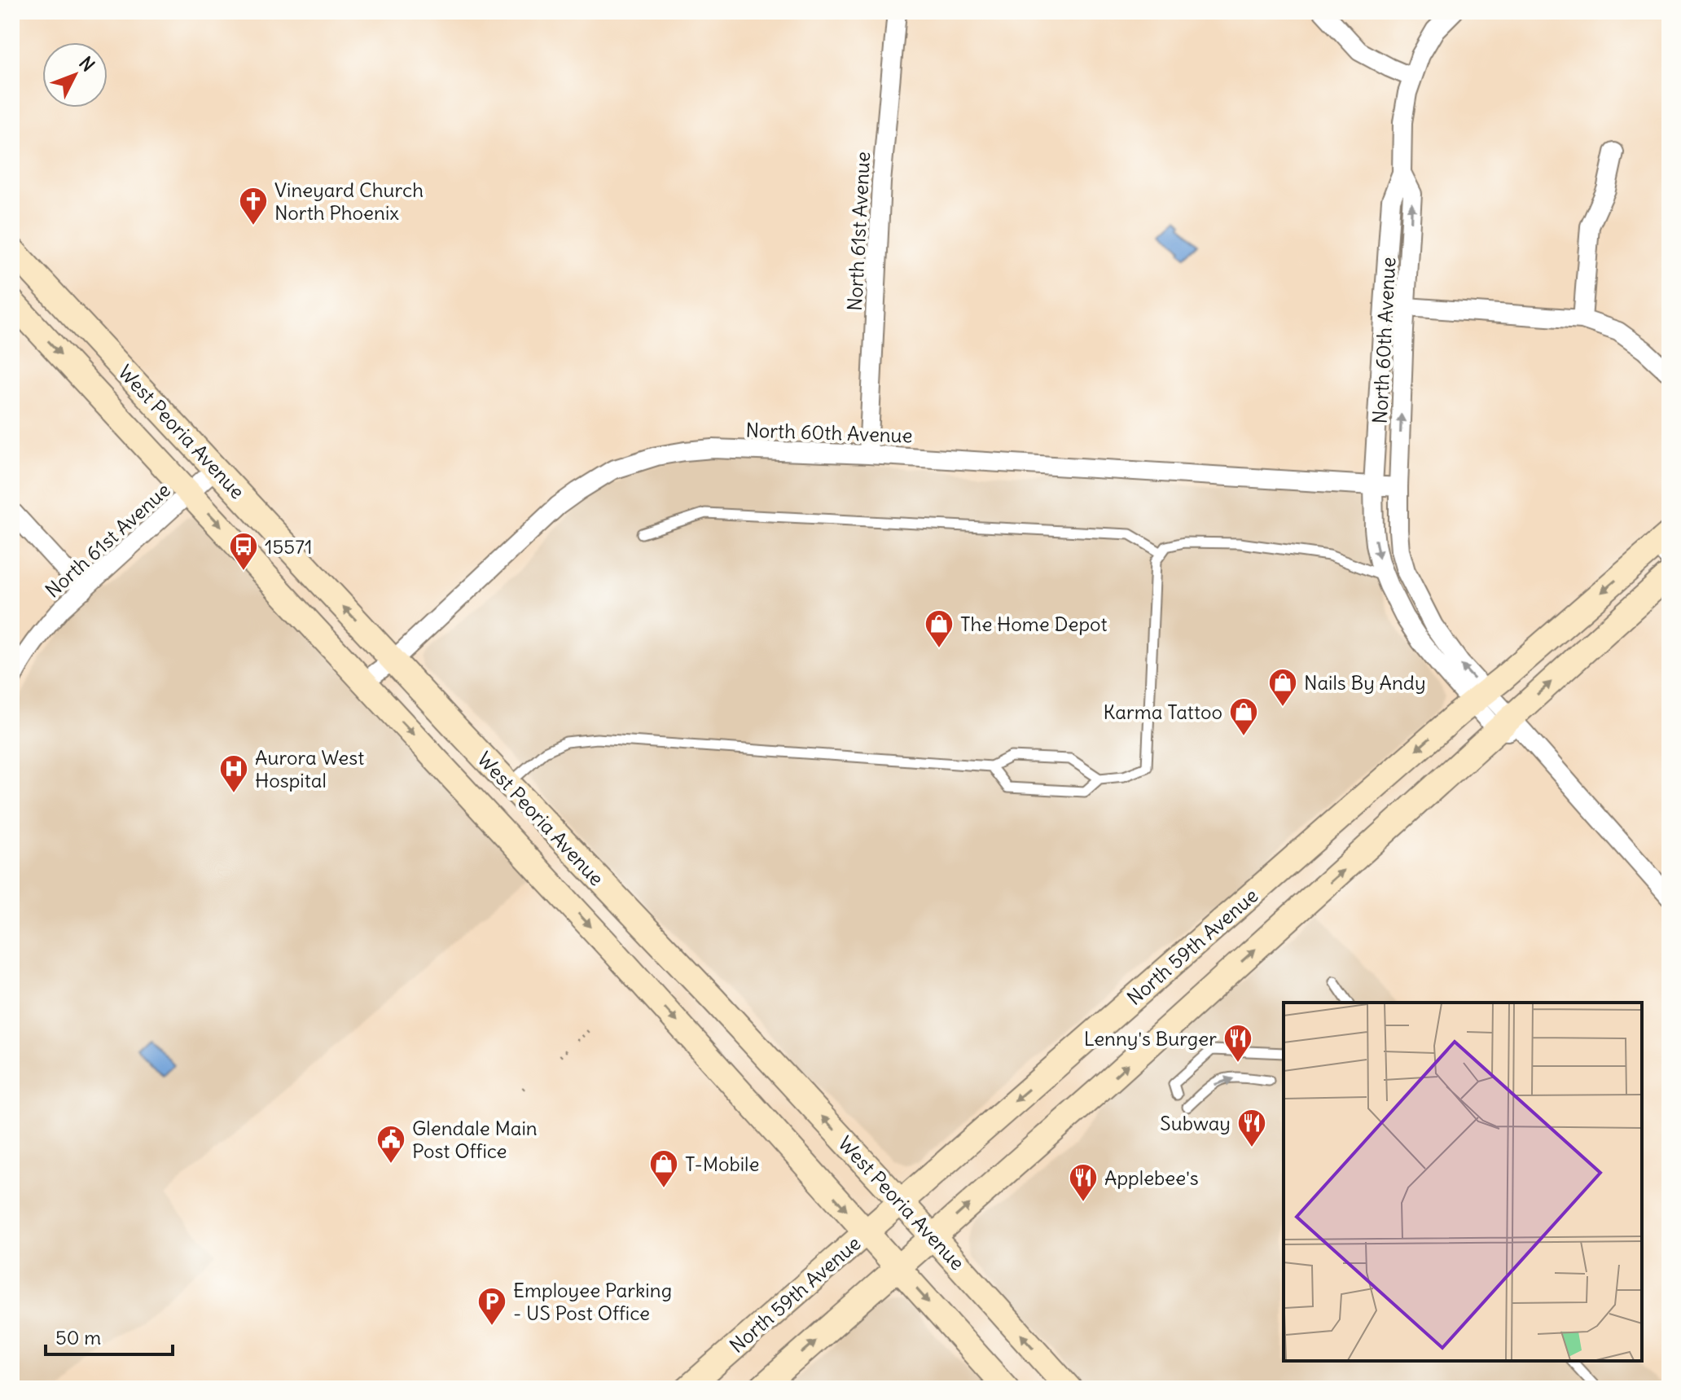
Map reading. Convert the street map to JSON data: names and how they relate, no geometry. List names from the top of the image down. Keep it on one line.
{"streets":{"main road":["West Peoria Avenue","North 59th Avenue"],"street":["North 61st Avenue","North 60th Avenue"]},"crossings":[["North 61st Avenue","North 60th Avenue"],["North 61st Avenue","West Peoria Avenue"],["North 60th Avenue","West Peoria Avenue"],["West Peoria Avenue","North 59th Avenue"]],"places":{"church":["Vineyard Church North Phoenix"],"bus stop":["15571"],"shop":["The Home Depot","Nails By Andy","Karma Tattoo","T-Mobile"],"hospital":["Aurora West Hospital"],"restaurant":["Lenny's Burger","Subway","Applebee's"],"public building":["Glendale Main Post Office"],"parking":["Employee Parking - US Post Office"]},"scale_bar":"50 m","north":"top right"}
